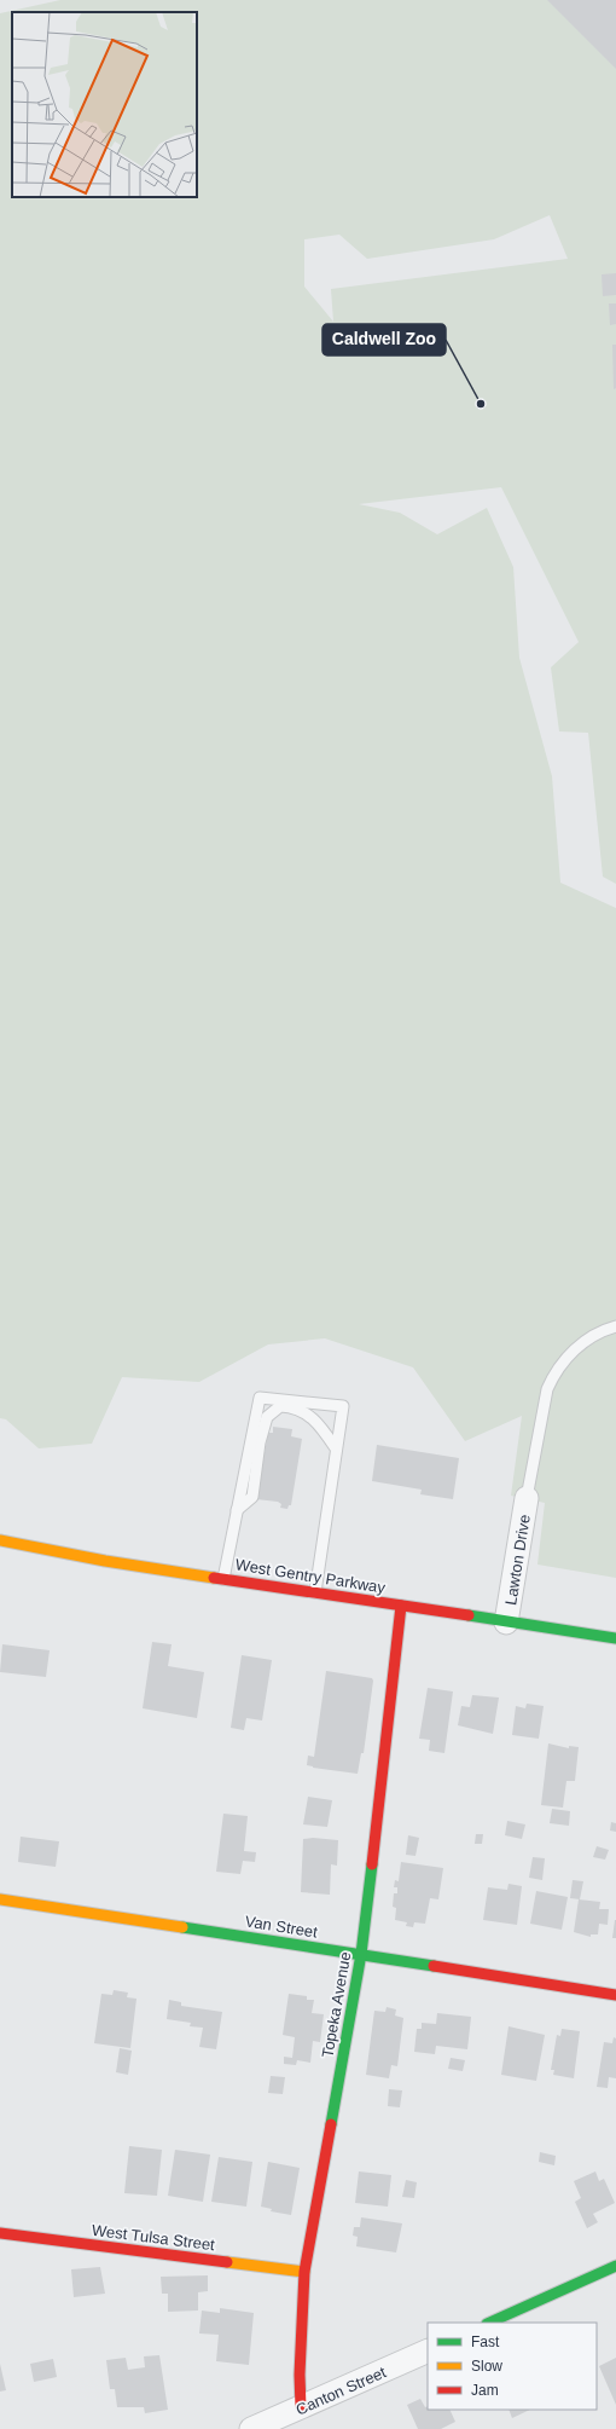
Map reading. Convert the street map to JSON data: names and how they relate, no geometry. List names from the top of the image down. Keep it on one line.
{"streets":{"street":["Lawton Drive","West Gentry Parkway","Van Street","Topeka Avenue","West Tulsa Street","Canton Street"]},"crossings":[["Lawton Drive","West Gentry Parkway"],["West Gentry Parkway","Topeka Avenue"],["Van Street","Topeka Avenue"],["Topeka Avenue","West Tulsa Street"],["Topeka Avenue","Canton Street"]],"places":["Caldwell Zoo"],"legend":["Fast","Slow","Jam"]}
